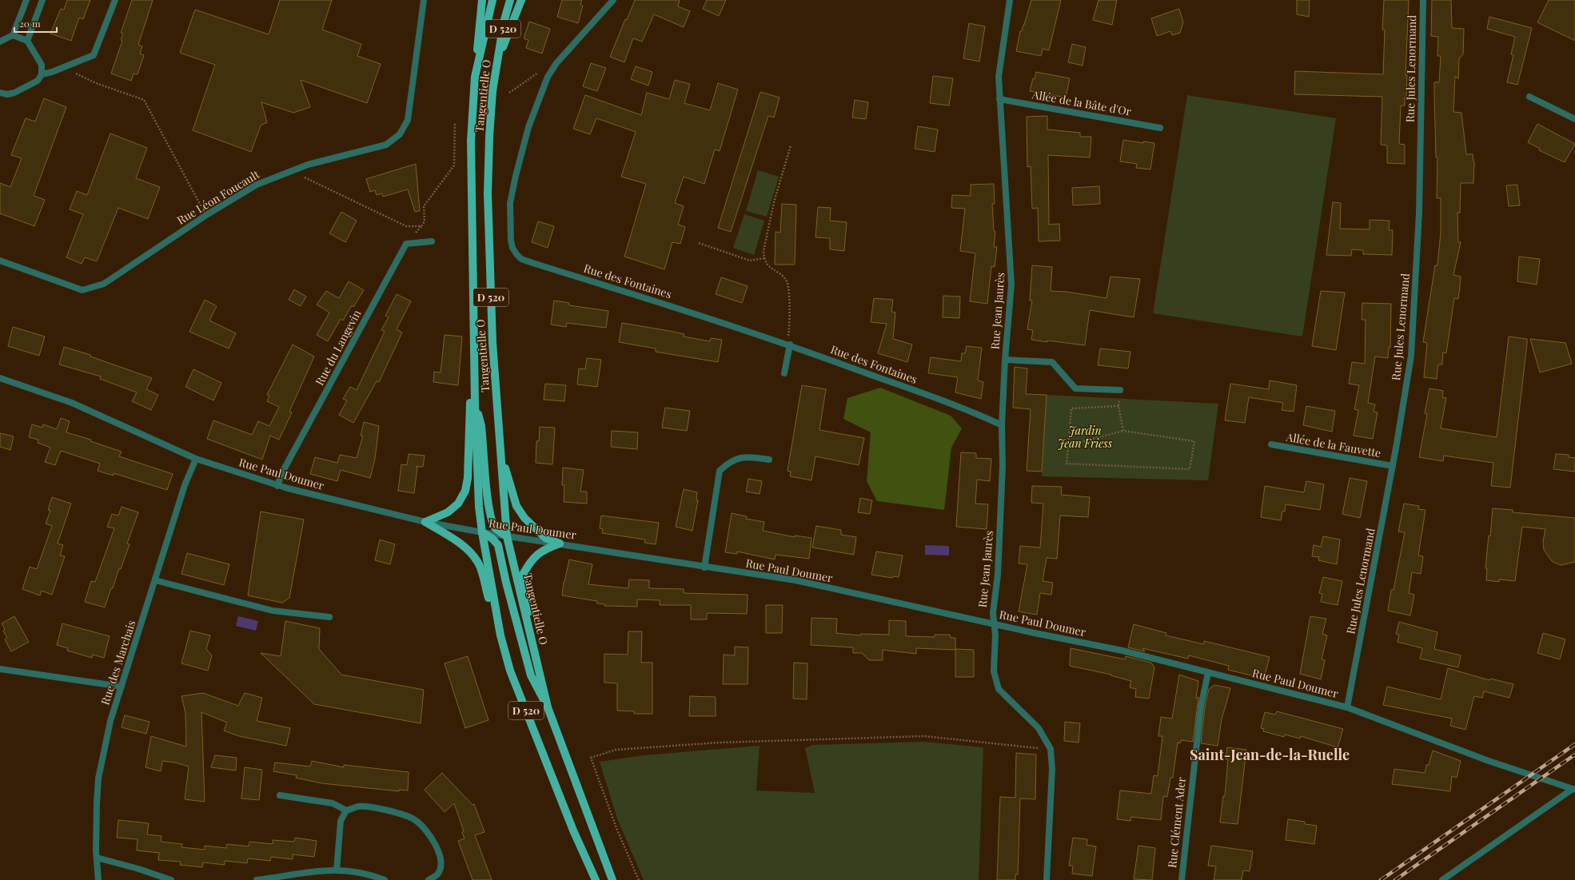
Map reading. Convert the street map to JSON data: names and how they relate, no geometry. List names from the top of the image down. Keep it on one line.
{"streets":{"main road":["D 520","Tangentielle O"],"street":["Rue Jules Lenormand","Allée de la Bâte d'Or","Rue Léon Foucault","Rue des Fontaines","Rue Jean Jaurès","Rue du Langevin","Allée de la Fauvette","Rue Paul Doumer","Rue des Marchais","Rue Clément Ader"]},"crossings":[["D 520","Tangentielle O"],["D 520","Rue Paul Doumer"],["Rue Jules Lenormand","Allée de la Fauvette"],["Rue Jules Lenormand","Rue Paul Doumer"],["Tangentielle O","Rue Paul Doumer"],["Allée de la Bâte d'Or","Rue Jean Jaurès"],["Rue des Fontaines","Rue Jean Jaurès"],["Rue Jean Jaurès","Rue Paul Doumer"],["Rue du Langevin","Rue Paul Doumer"],["Rue Paul Doumer","Rue des Marchais"],["Rue Paul Doumer","Rue Clément Ader"]],"districts":["Saint-Jean-de-la-Ruelle"],"parks":["Jardin Jean Friess"],"scale_bar":"20 m"}
